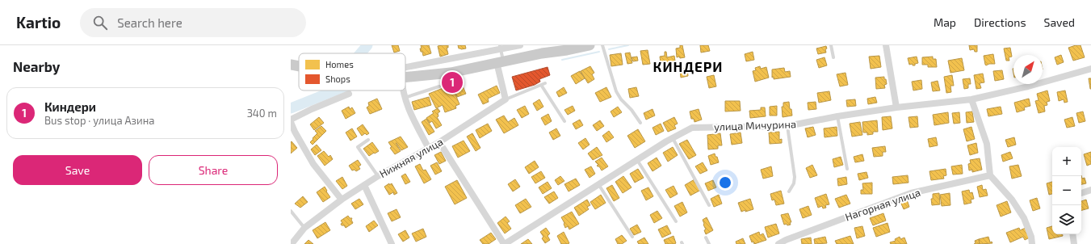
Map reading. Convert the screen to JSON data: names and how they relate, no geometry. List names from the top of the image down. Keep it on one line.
{"streets":{"street":["улица Мичурина","Нижняя улица","Нагорная улица"]},"districts":["КИНДЕРИ"],"legend":["Homes","Shops"],"north":"top right","page":{"header":"Kartio","search":"Search here","nav":["Map","Directions","Saved"],"heading":"Nearby","pins":"1","list":[{"mark":"1","name":"Киндери","note":"Bus stop · улица Азина","value":"340 m"}],"buttons":["Save","Share"],"map_buttons":["+","−"]}}
